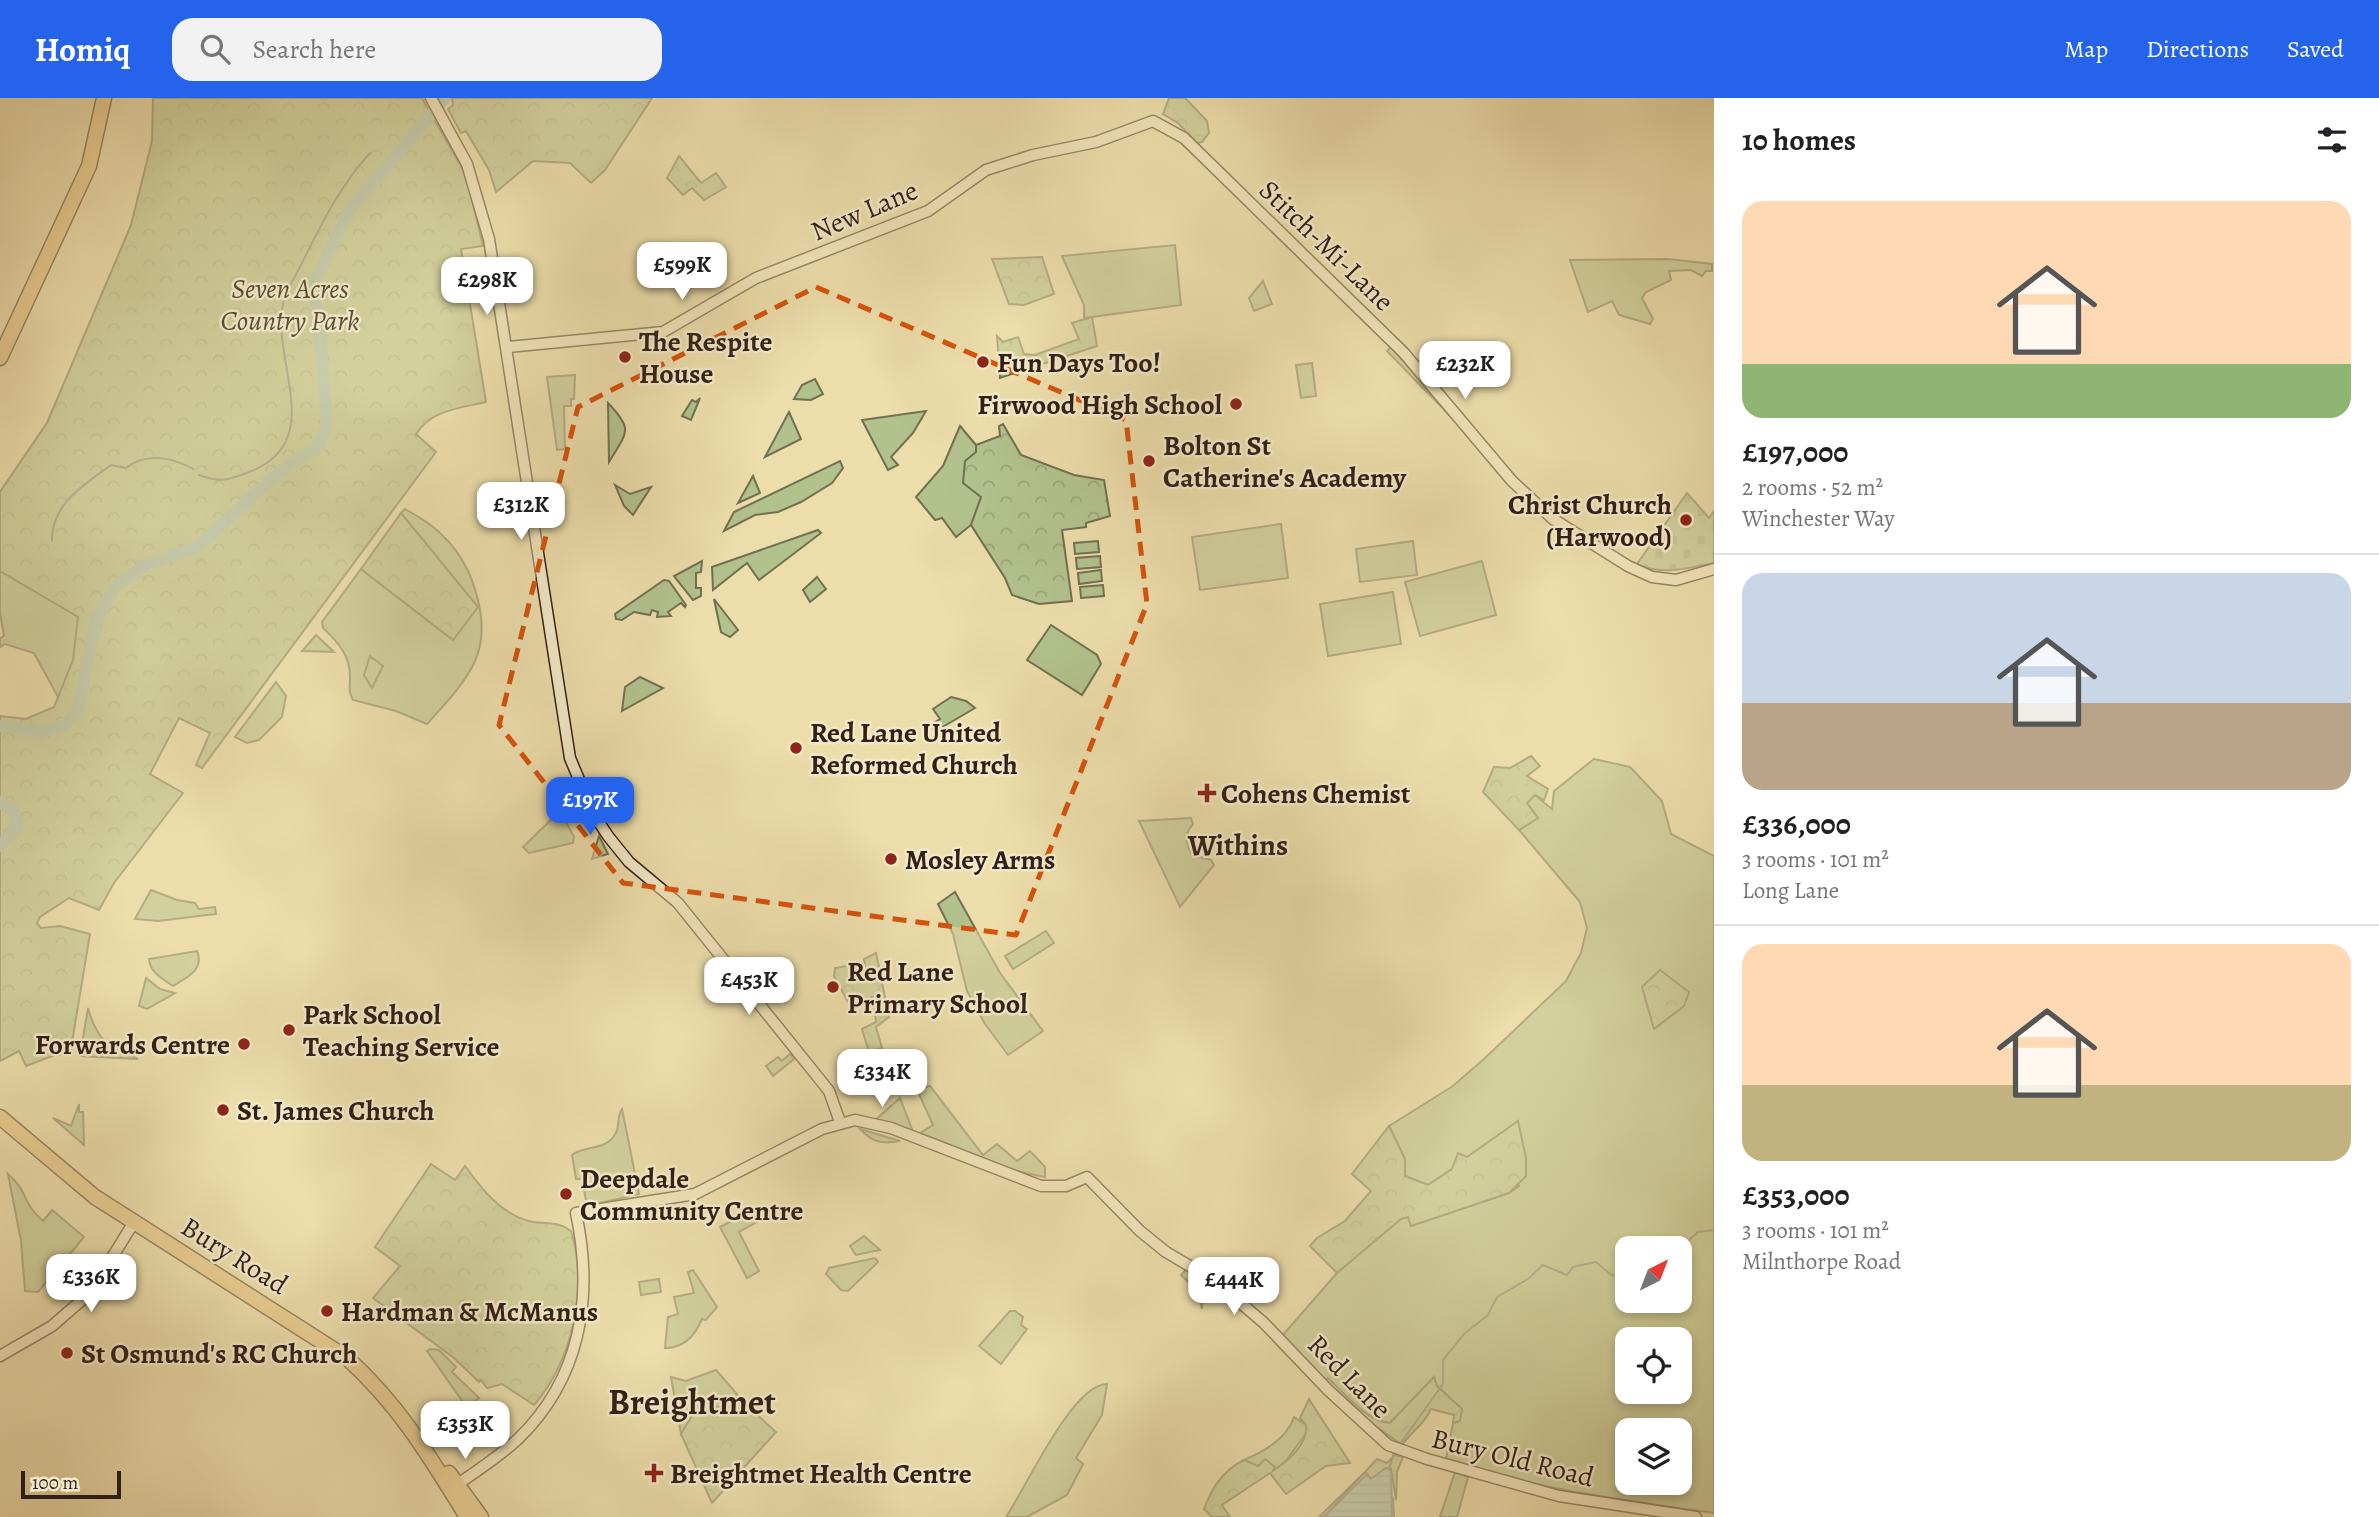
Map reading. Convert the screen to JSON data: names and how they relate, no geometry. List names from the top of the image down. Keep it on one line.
{"streets":{"highway":["Bury Road"],"street":["New Lane","Stitch-Mi-Lane","Red Lane","Bury Old Road"]},"crossings":[["New Lane","Stitch-Mi-Lane"],["Red Lane","Bury Old Road"]],"districts":["Withins","Breightmet"],"parks":["Seven Acres Country Park"],"places":{"other":["The Respite House","Fun Days Too!","Firwood High School","Bolton St Catherine's Academy","Christ Church (Harwood)","Red Lane United Reformed Church","Mosley Arms","Red Lane Primary School","Park School Teaching Service","Forwards Centre","St. James Church","Deepdale Community Centre","Hardman & McManus","St Osmund's RC Church"],"health":["Cohens Chemist","Breightmet Health Centre"]},"scale_bar":"100 m","north":"top right","page":{"header":"Homiq","search":"Search here","nav":["Map","Directions","Saved"],"heading":"10 homes","list":[{"name":"£197,000","note":"2 rooms · 52 m² · Winchester Way"},{"name":"£336,000","note":"3 rooms · 101 m² · Long Lane"},{"name":"£353,000","note":"3 rooms · 101 m² · Milnthorpe Road"}],"price":["£599K","£298K","£232K","£312K","£197K","£453K","£334K","£336K","£444K","£353K"],"scale":"100 m"}}
